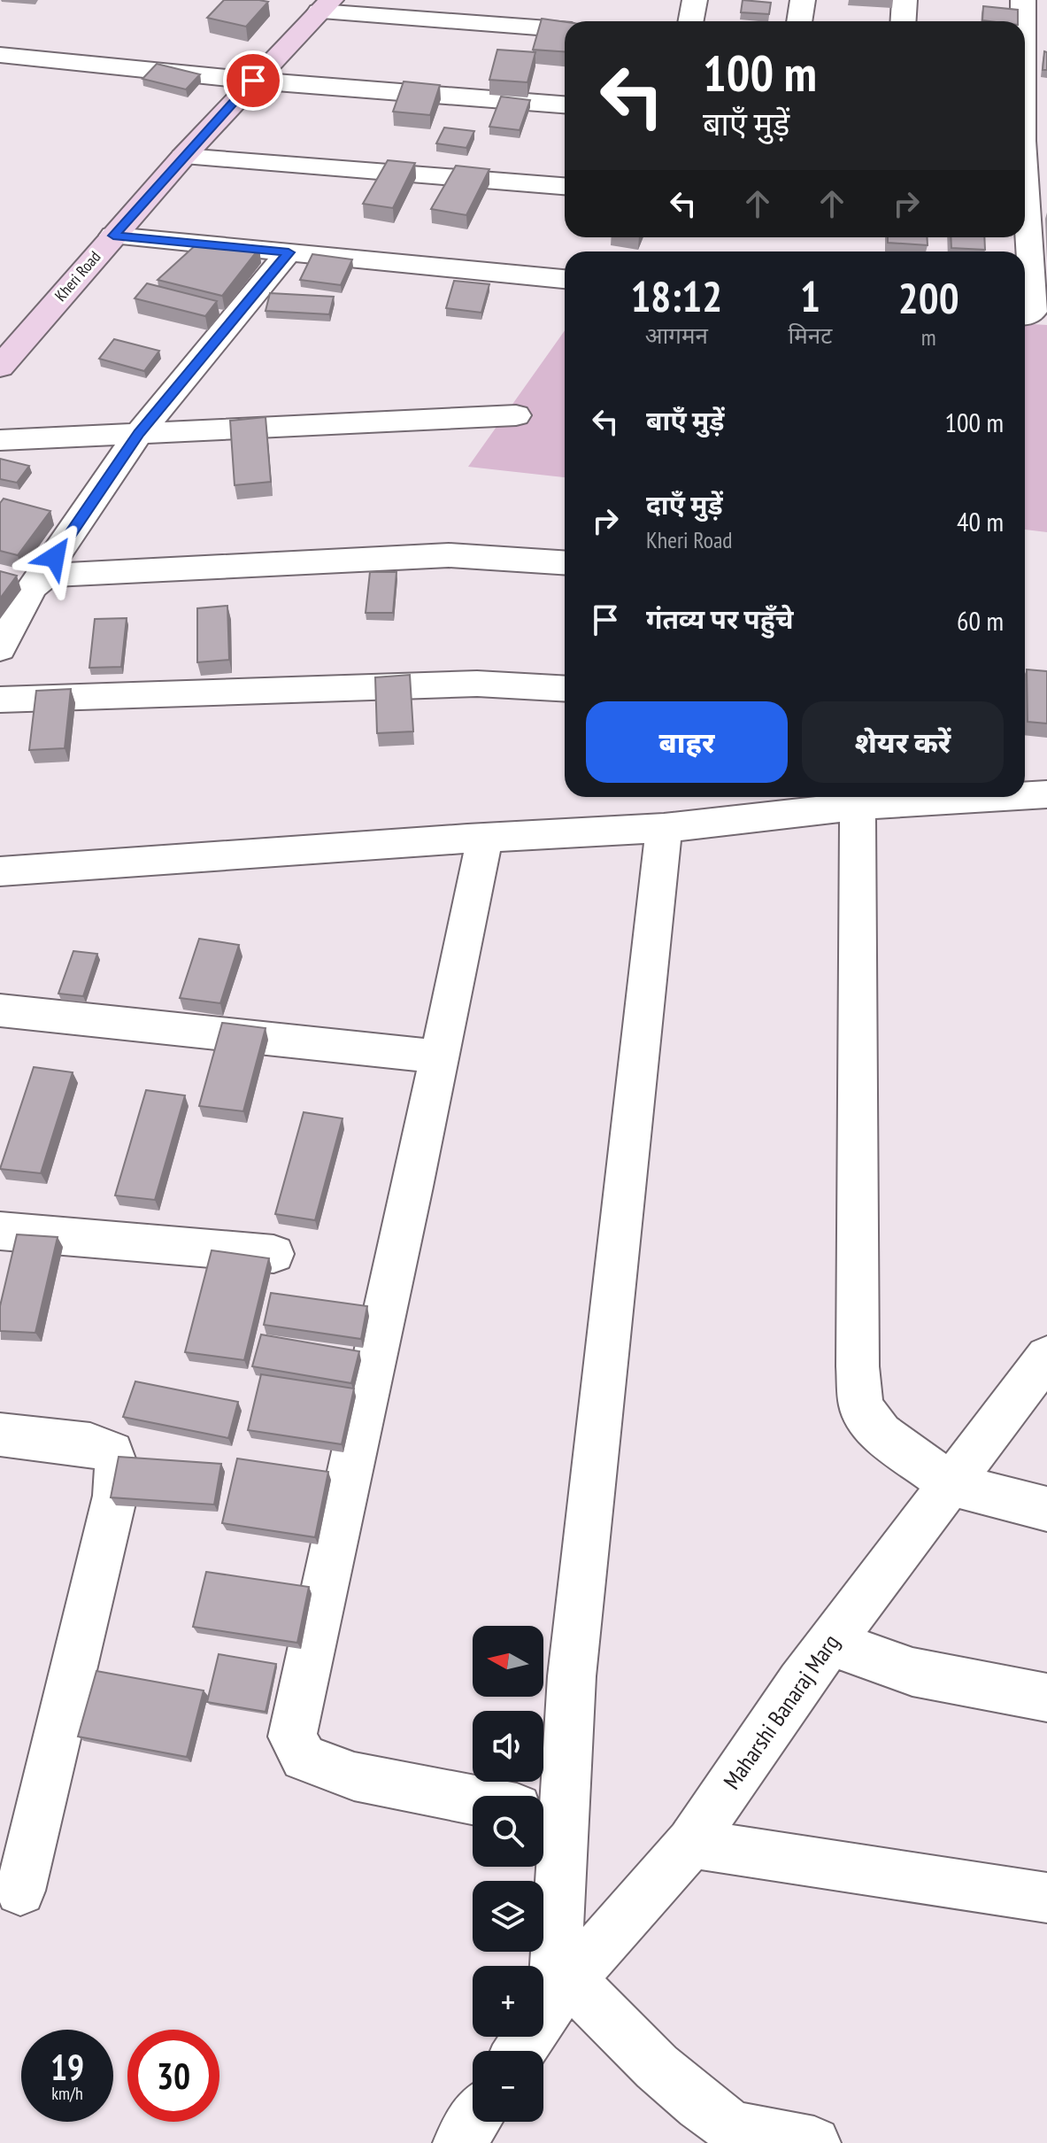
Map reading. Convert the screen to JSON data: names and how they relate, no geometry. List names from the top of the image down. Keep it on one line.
{"streets":{"street":["Kheri Road","Maharshi Banaraj Marg"]},"north":"left","page":{"turn":["100 m","बाएँ मुड़ें"],"eta":["18:12","आगमन","1","मिनट","200","m"],"list":[{"name":"बाएँ मुड़ें","value":"100 m"},{"name":"दाएँ मुड़ें","note":"Kheri Road","value":"40 m"},{"name":"गंतव्य पर पहुँचे","value":"60 m"}],"buttons":["बाहर","शेयर करें"],"map_buttons":["+","−"],"speed":"19 km/h","limit":"30"}}
